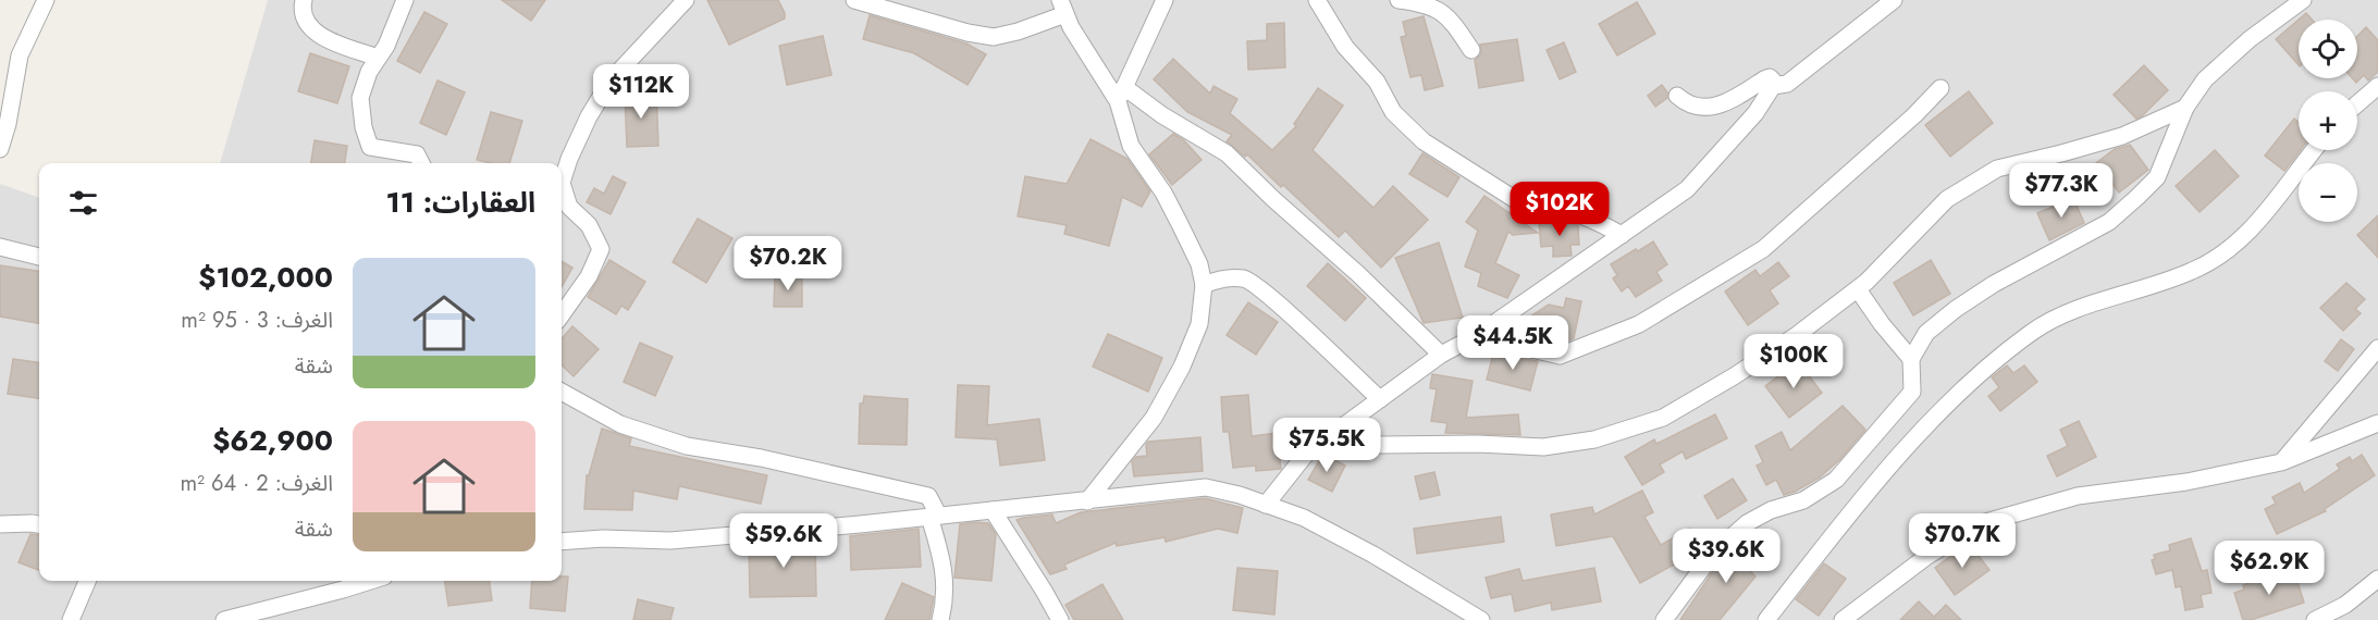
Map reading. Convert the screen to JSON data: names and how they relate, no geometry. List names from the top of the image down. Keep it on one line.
{"page":{"map_buttons":["+","−"],"price":["$112K","$77.3K","$102K","$70.2K","$44.5K","$100K","$75.5K","$59.6K","$70.7K","$39.6K","$62.9K"],"heading":"العقارات: 11","list":[{"name":"$102,000","note":"الغرف: 3 · 95 m² · شقة"},{"name":"$62,900","note":"الغرف: 2 · 64 m² · شقة"}]}}
